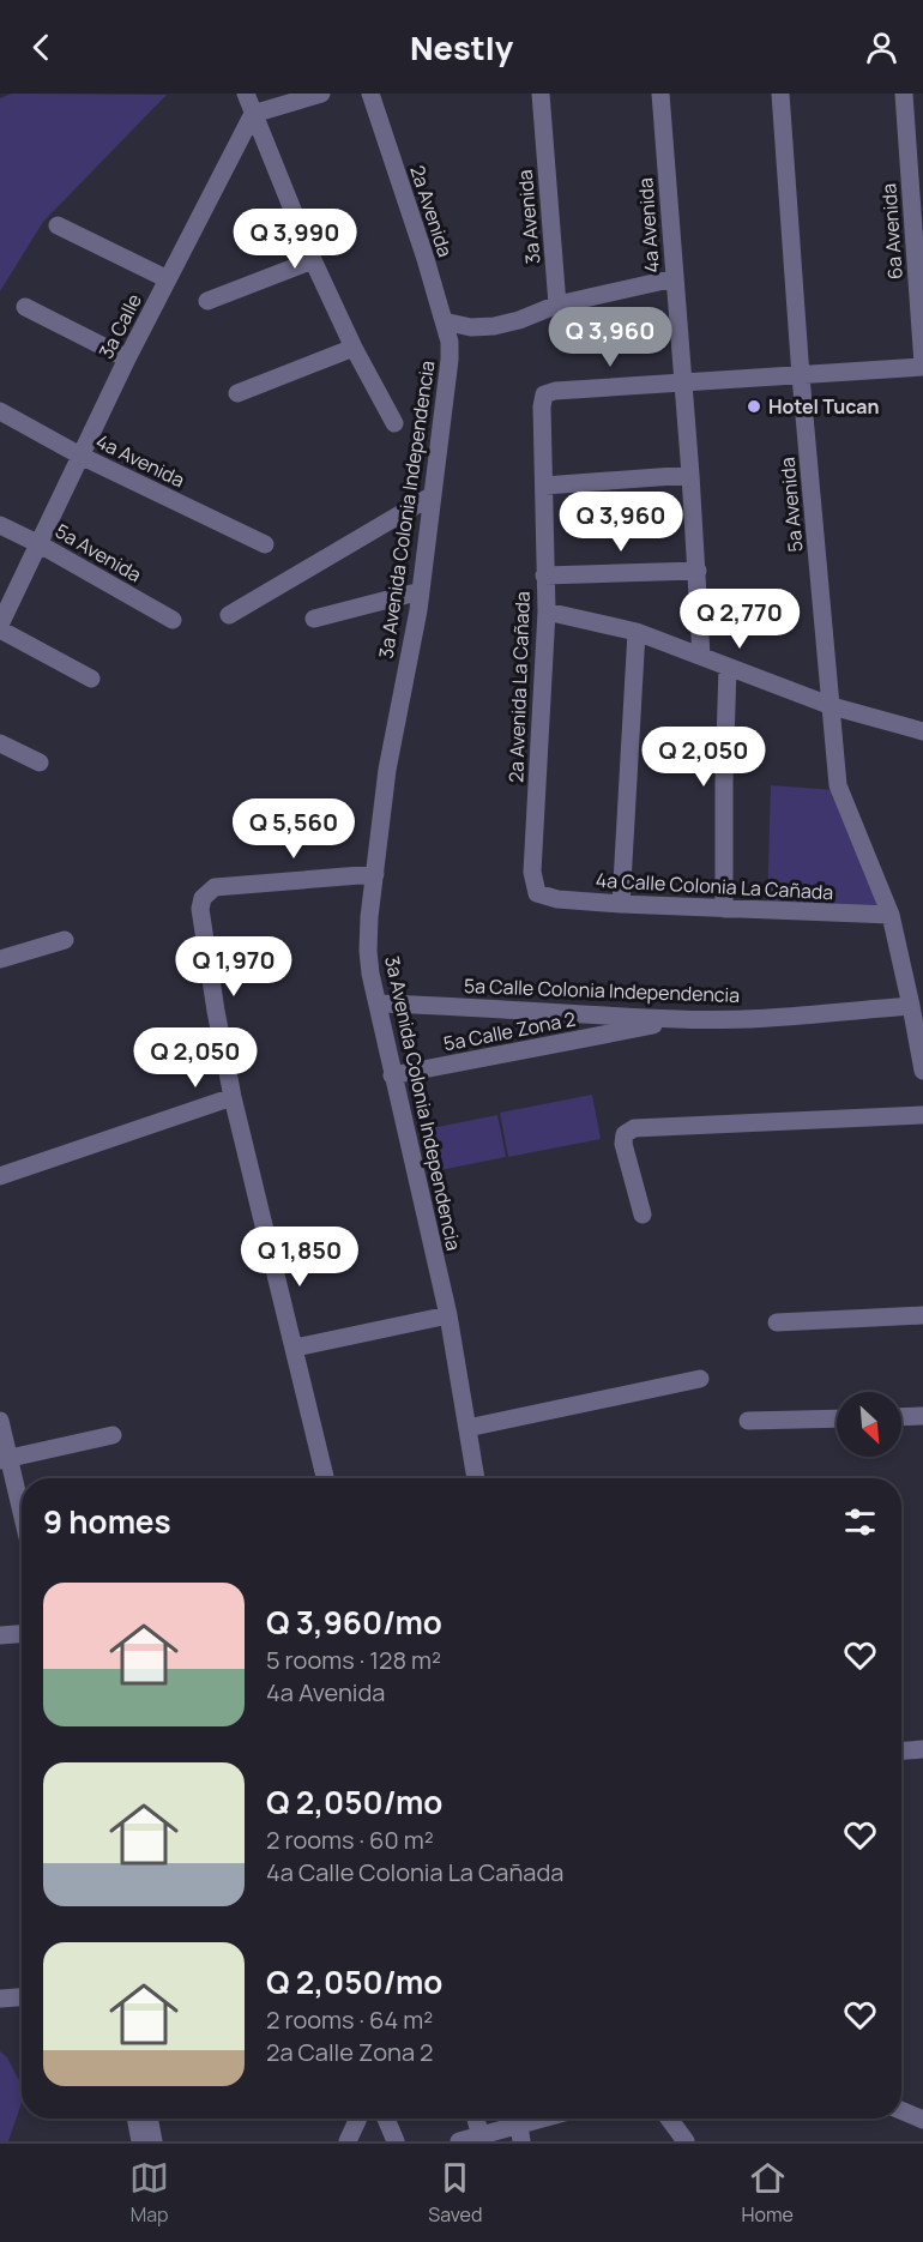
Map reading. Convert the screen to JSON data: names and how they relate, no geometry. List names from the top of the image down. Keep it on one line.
{"streets":{"street":["2a Avenida","3a Avenida","4a Avenida","6a Avenida","3a Calle","5a Avenida","3a Avenida Colonia Independencia","2a Avenida La Cañada","4a Calle Colonia La Cañada","5a Calle Colonia Independencia","5a Calle Zona 2"]},"crossings":[["2a Avenida","3a Avenida Colonia Independencia"],["4a Avenida","3a Calle"],["4a Avenida","2a Avenida La Cañada"],["3a Calle","5a Avenida"],["5a Avenida","4a Calle Colonia La Cañada"],["5a Avenida","5a Calle Colonia Independencia"],["3a Avenida Colonia Independencia","5a Calle Colonia Independencia"],["3a Avenida Colonia Independencia","5a Calle Zona 2"],["2a Avenida La Cañada","4a Calle Colonia La Cañada"],["5a Calle Colonia Independencia","5a Calle Zona 2"]],"places":["Hotel Tucan"],"north":"bottom right","page":{"header":"Nestly","price":["Q 3,990","Q 3,960","Q 3,960","Q 2,770","Q 2,050","Q 5,560","Q 1,970","Q 2,050","Q 1,850"],"heading":"9 homes","list":[{"name":"Q 3,960/mo","note":"5 rooms · 128 m² · 4a Avenida"},{"name":"Q 2,050/mo","note":"2 rooms · 60 m² · 4a Calle Colonia La Cañada"},{"name":"Q 2,050/mo","note":"2 rooms · 64 m² · 2a Calle Zona 2"}],"tabs":["Map","Saved","Home"]}}
